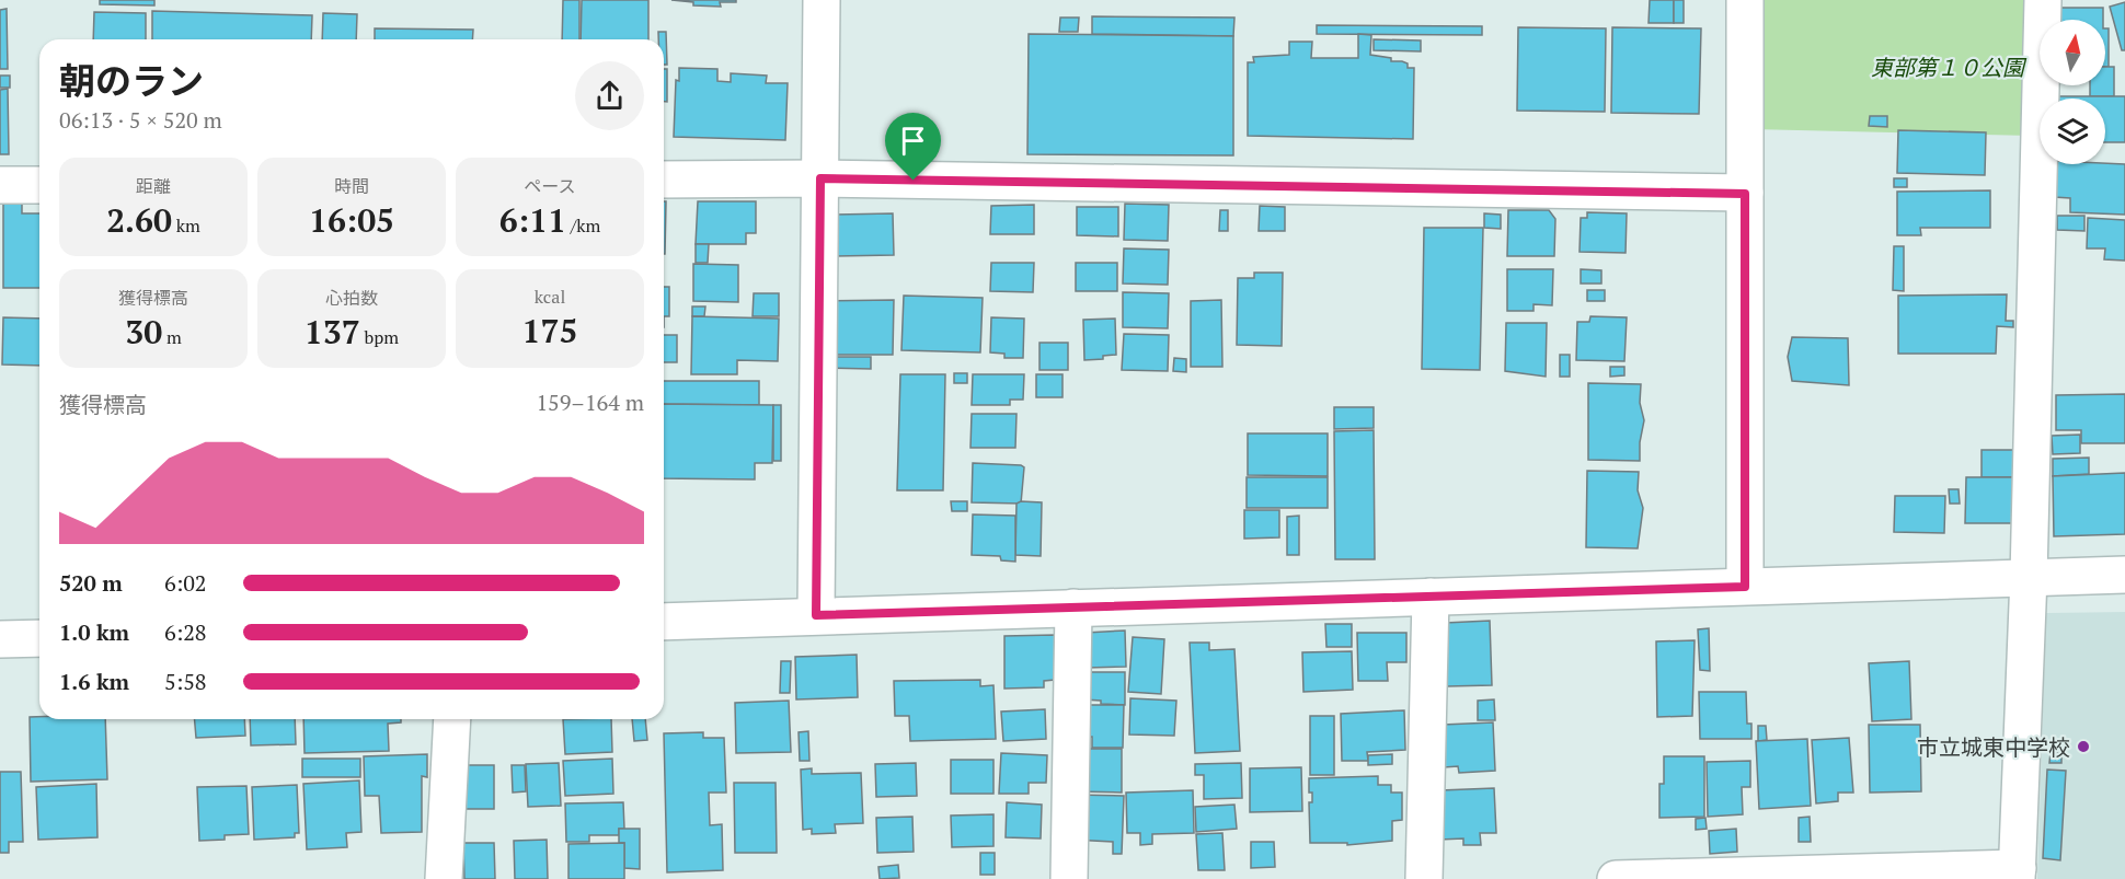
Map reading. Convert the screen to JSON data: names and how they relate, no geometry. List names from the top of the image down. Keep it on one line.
{"parks":["東部第１０公園"],"places":["市立城東中学校"],"north":"top","page":{"heading":["朝のラン","06:13 · 5 × 520 m"],"stats":[["距離","2.60 km"],["時間","16:05"],["ペース","6:11 /km"],["獲得標高","30 m"],["心拍数","137 bpm"],["kcal","175"]],"chart":["獲得標高","159–164 m"],"list":[{"name":"520 m","note":"6:02"},{"name":"1.0 km","note":"6:28"},{"name":"1.6 km","note":"5:58"}]}}
